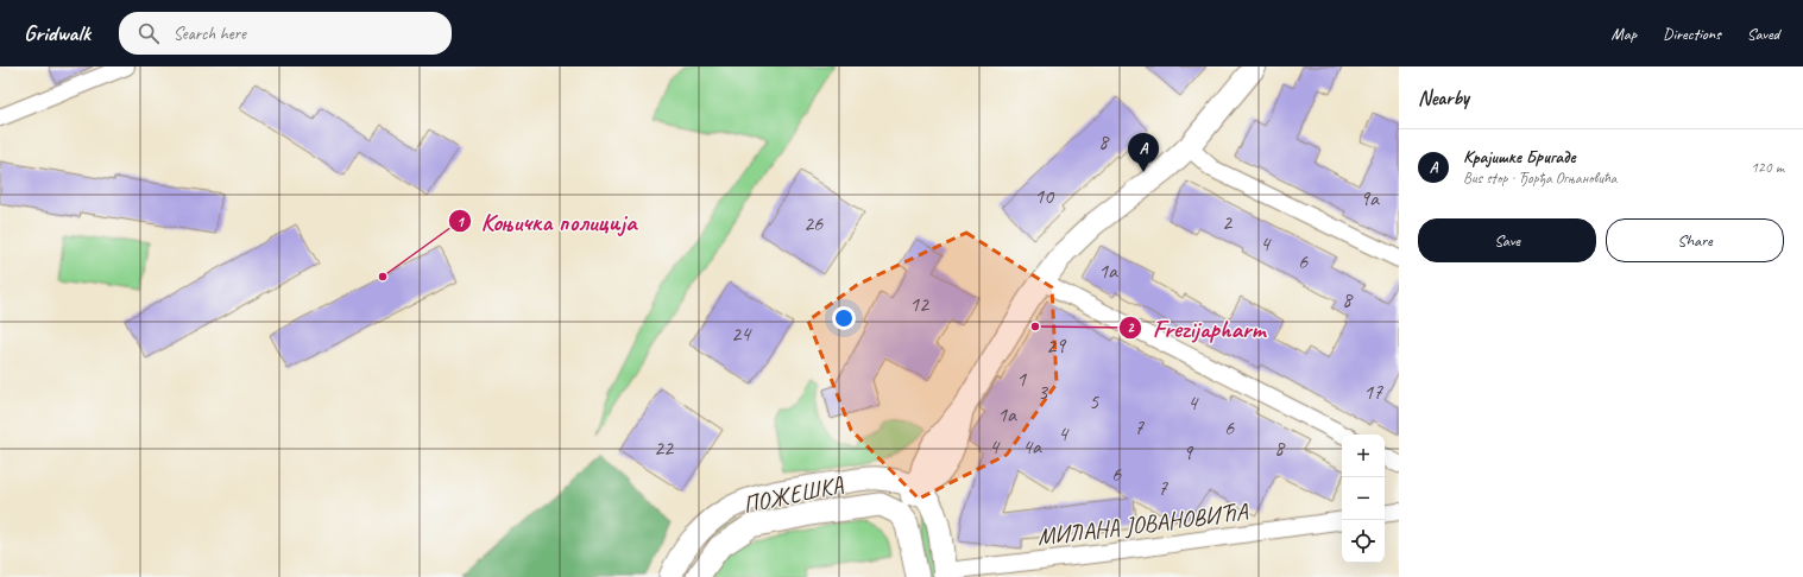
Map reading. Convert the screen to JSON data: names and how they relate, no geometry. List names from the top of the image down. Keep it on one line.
{"streets":{"main road":["ПОЖЕШКА"],"street":["МИЛАНА ЈОВАНОВИЋА"]},"places":["Коњичка полиција","Frezijapharm"],"house_numbers":["8","10","9a","2","26","4","6","1a","8","12","24","29","1","3","17","5","4","1a","7","6","4","4","4a","22","8","9","6","7"],"page":{"header":"Gridwalk","search":"Search here","nav":["Map","Directions","Saved"],"heading":"Nearby","list":[{"mark":"A","name":"Крајишке Бригаде","note":"Bus stop · Ђорђа Огњановића","value":"120 m"}],"pins":"A","buttons":["Save","Share"],"map_buttons":["+","−"]}}
